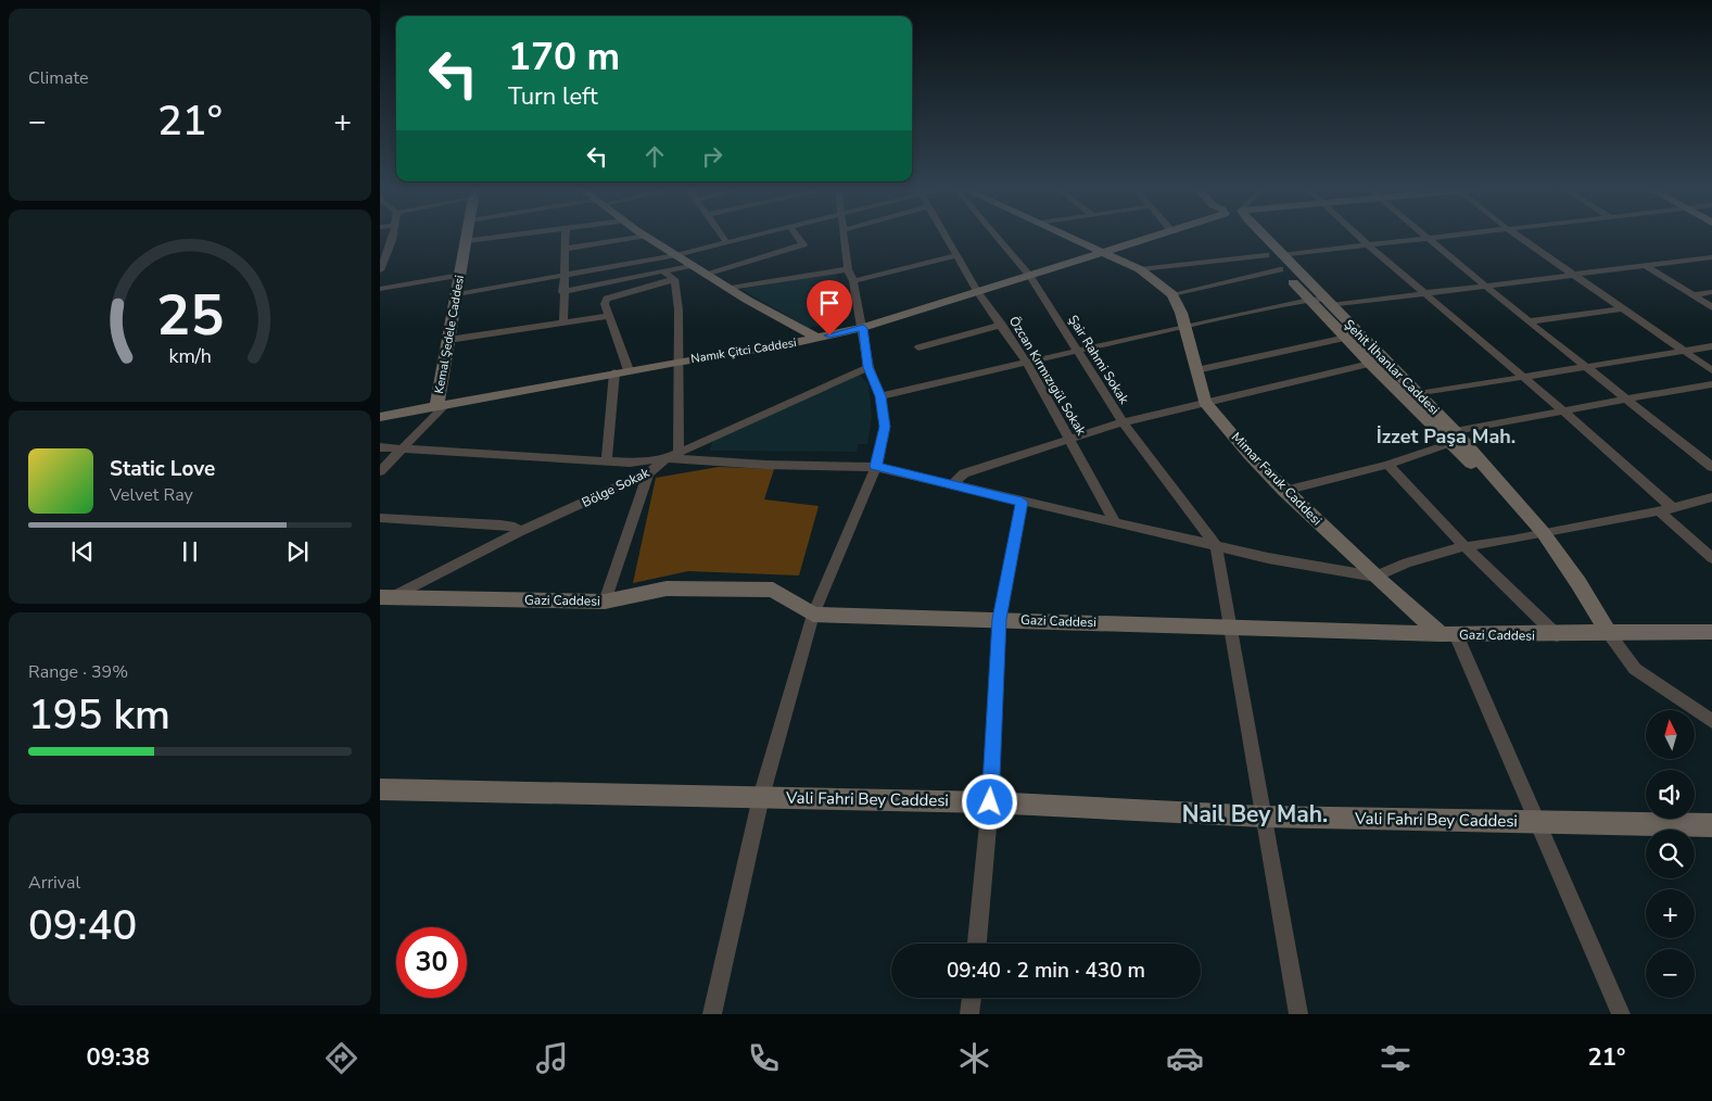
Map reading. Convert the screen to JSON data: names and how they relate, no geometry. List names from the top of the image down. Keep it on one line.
{"streets":{"street":["Kemal Şedele Caddesi","Namık Çitci Caddesi","Şair Rahmi Sokak","Şehit İlhanlar Caddesi","Özcan Kırmızıgül Sokak","Mimar Faruk Caddesi","Bölge Sokak","Gazi Caddesi","Vali Fahri Bey Caddesi"]},"crossings":[["Kemal Şedele Caddesi","Namık Çitci Caddesi"],["Namık Çitci Caddesi","Şair Rahmi Sokak"],["Namık Çitci Caddesi","Özcan Kırmızıgül Sokak"],["Şehit İlhanlar Caddesi","Gazi Caddesi"],["Mimar Faruk Caddesi","Gazi Caddesi"],["Bölge Sokak","Gazi Caddesi"]],"districts":["İzzet Paşa Mah.","Nail Bey Mah."],"north":"top","page":{"tile":["Climate",["Range · 39%","195 km"],["Arrival","09:40"]],"turn":["170 m","Turn left"],"heat":["−","21°","+"],"song":["Static Love","Velvet Ray"],"map_buttons":["+","−"],"limit":"30","trip":"09:40 · 2 min · 430 m","tabs":["09:38","21°"],"gauge":["25","km/h"]}}
